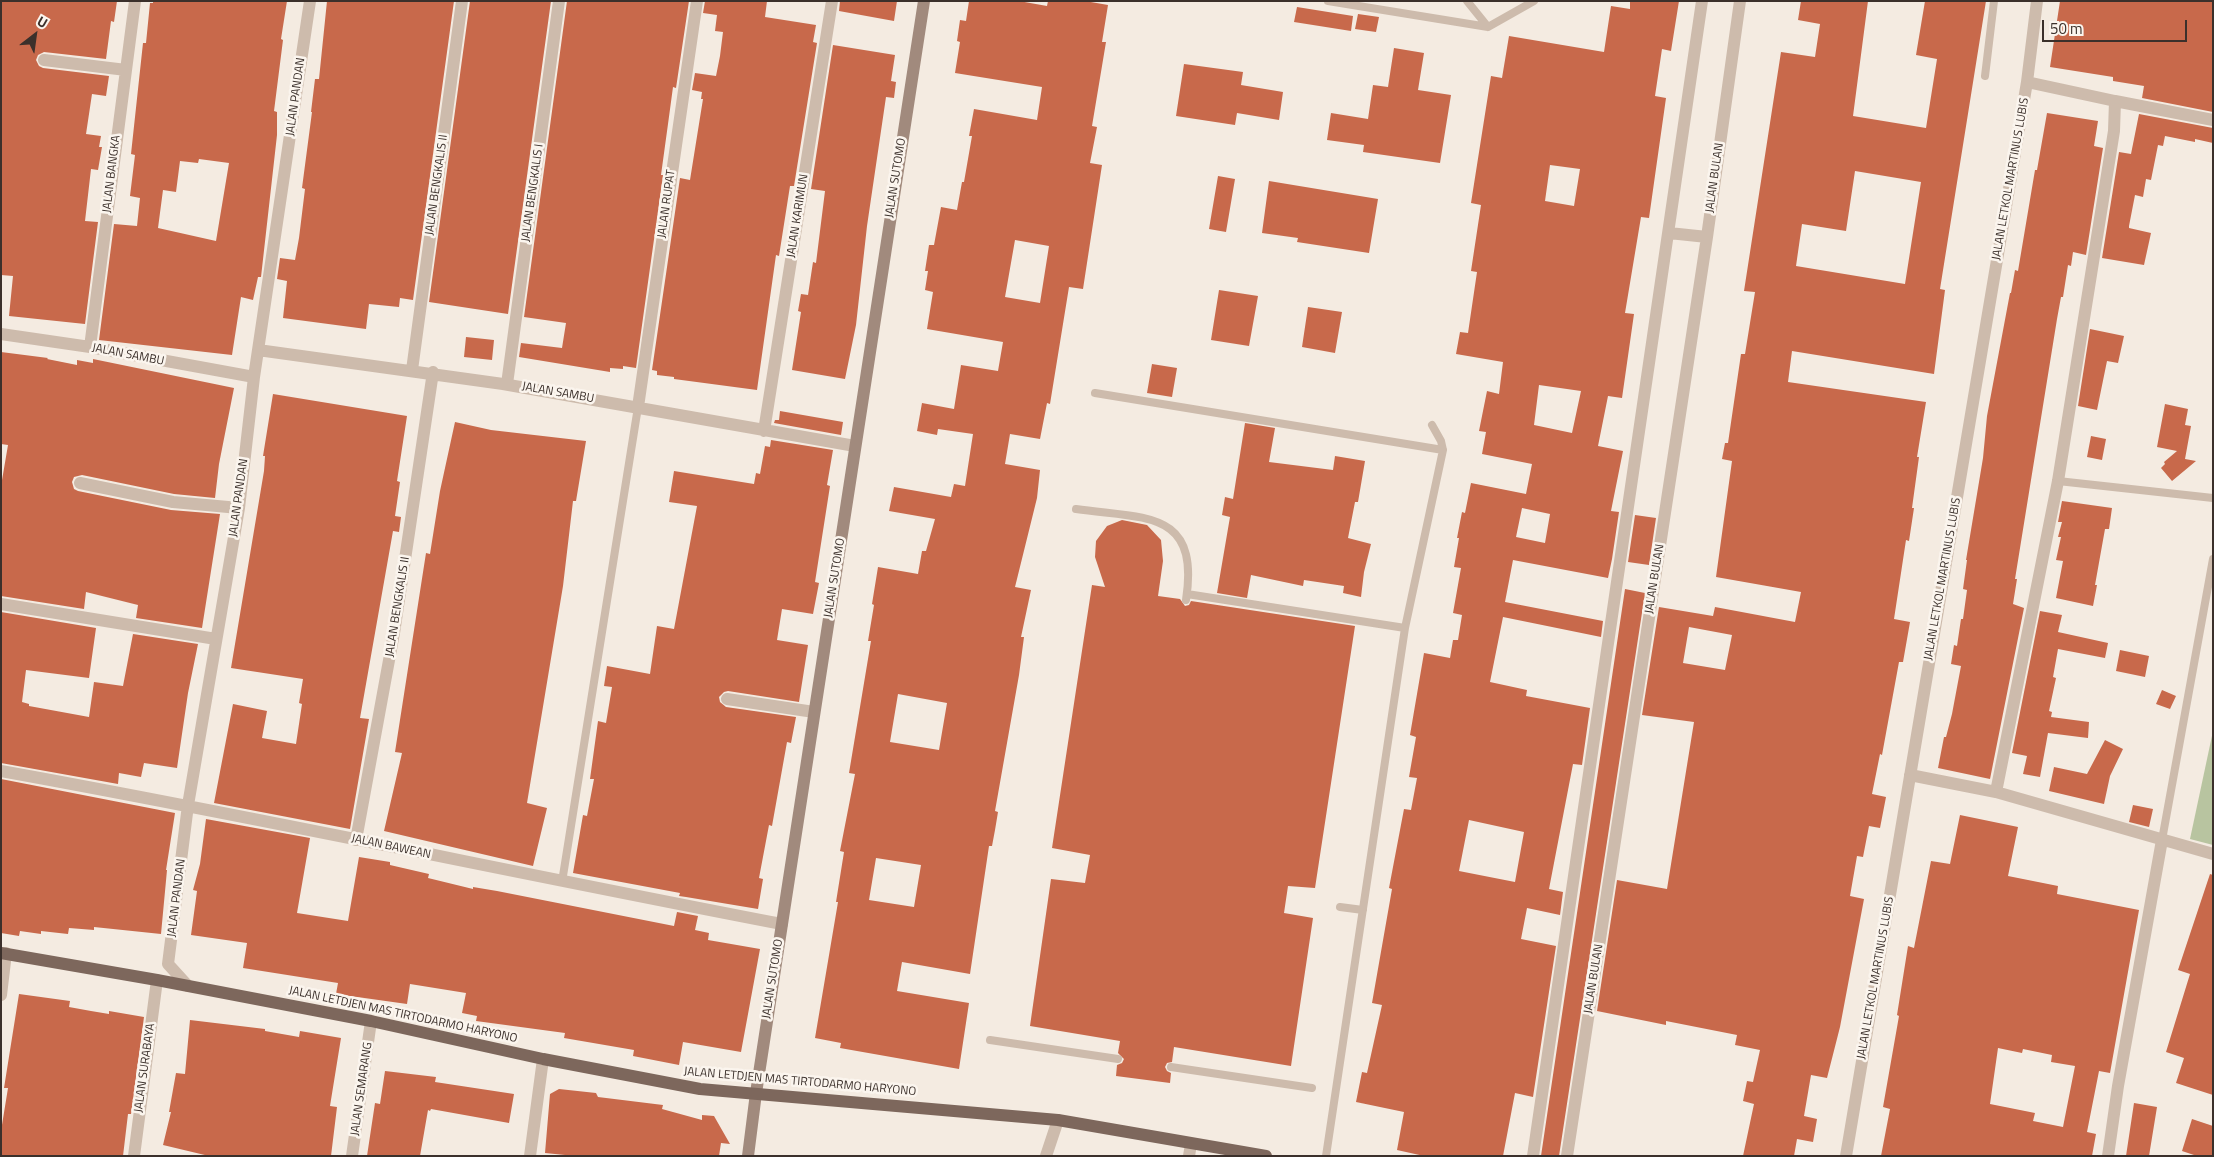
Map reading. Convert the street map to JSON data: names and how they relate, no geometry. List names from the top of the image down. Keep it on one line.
{"streets":{"main road":["JALAN SUTOMO","JALAN LETDJEN MAS TIRTODARMO HARYONO"],"street":["JALAN PANDAN","JALAN BANGKA","JALAN BULAN","JALAN LETKOL MARTINUS LUBIS","JALAN BENGKALIS II","JALAN BENGKALIS I","JALAN RUPAT","JALAN KARIMUN","JALAN SAMBU","JALAN BAWEAN","JALAN SURABAYA","JALAN SEMARANG"]},"crossings":[["JALAN PANDAN","JALAN SAMBU"],["JALAN PANDAN","JALAN BAWEAN"],["JALAN PANDAN","JALAN LETDJEN MAS TIRTODARMO HARYONO"],["JALAN BANGKA","JALAN SAMBU"],["JALAN SUTOMO","JALAN SAMBU"],["JALAN SUTOMO","JALAN BAWEAN"],["JALAN SUTOMO","JALAN LETDJEN MAS TIRTODARMO HARYONO"],["JALAN BENGKALIS II","JALAN SAMBU"],["JALAN BENGKALIS II","JALAN BAWEAN"],["JALAN BENGKALIS I","JALAN SAMBU"],["JALAN RUPAT","JALAN SAMBU"],["JALAN KARIMUN","JALAN SAMBU"],["JALAN LETDJEN MAS TIRTODARMO HARYONO","JALAN SURABAYA"],["JALAN LETDJEN MAS TIRTODARMO HARYONO","JALAN SEMARANG"]],"scale_bar":"50 m","north":"top right"}
